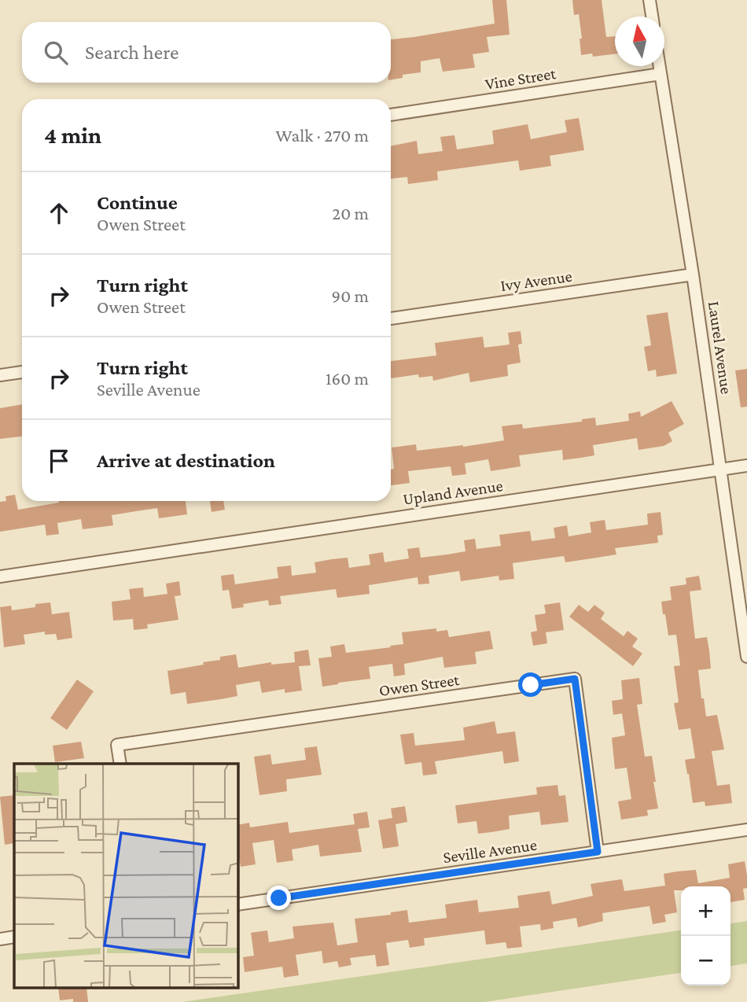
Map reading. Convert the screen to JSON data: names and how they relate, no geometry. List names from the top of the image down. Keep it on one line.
{"streets":{"street":["Vine Street","Ivy Avenue","Laurel Avenue","Upland Avenue","Owen Street","Seville Avenue"]},"crossings":[["Vine Street","Laurel Avenue"],["Ivy Avenue","Laurel Avenue"],["Laurel Avenue","Upland Avenue"],["Owen Street","Seville Avenue"]],"north":"top","page":{"search":"Search here","heading":["4 min","Walk · 270 m"],"list":[["Continue","Owen Street","20 m"],["Turn right","Owen Street","90 m"],["Turn right","Seville Avenue","160 m"],"Arrive at destination"],"map_buttons":["+","−"]}}
